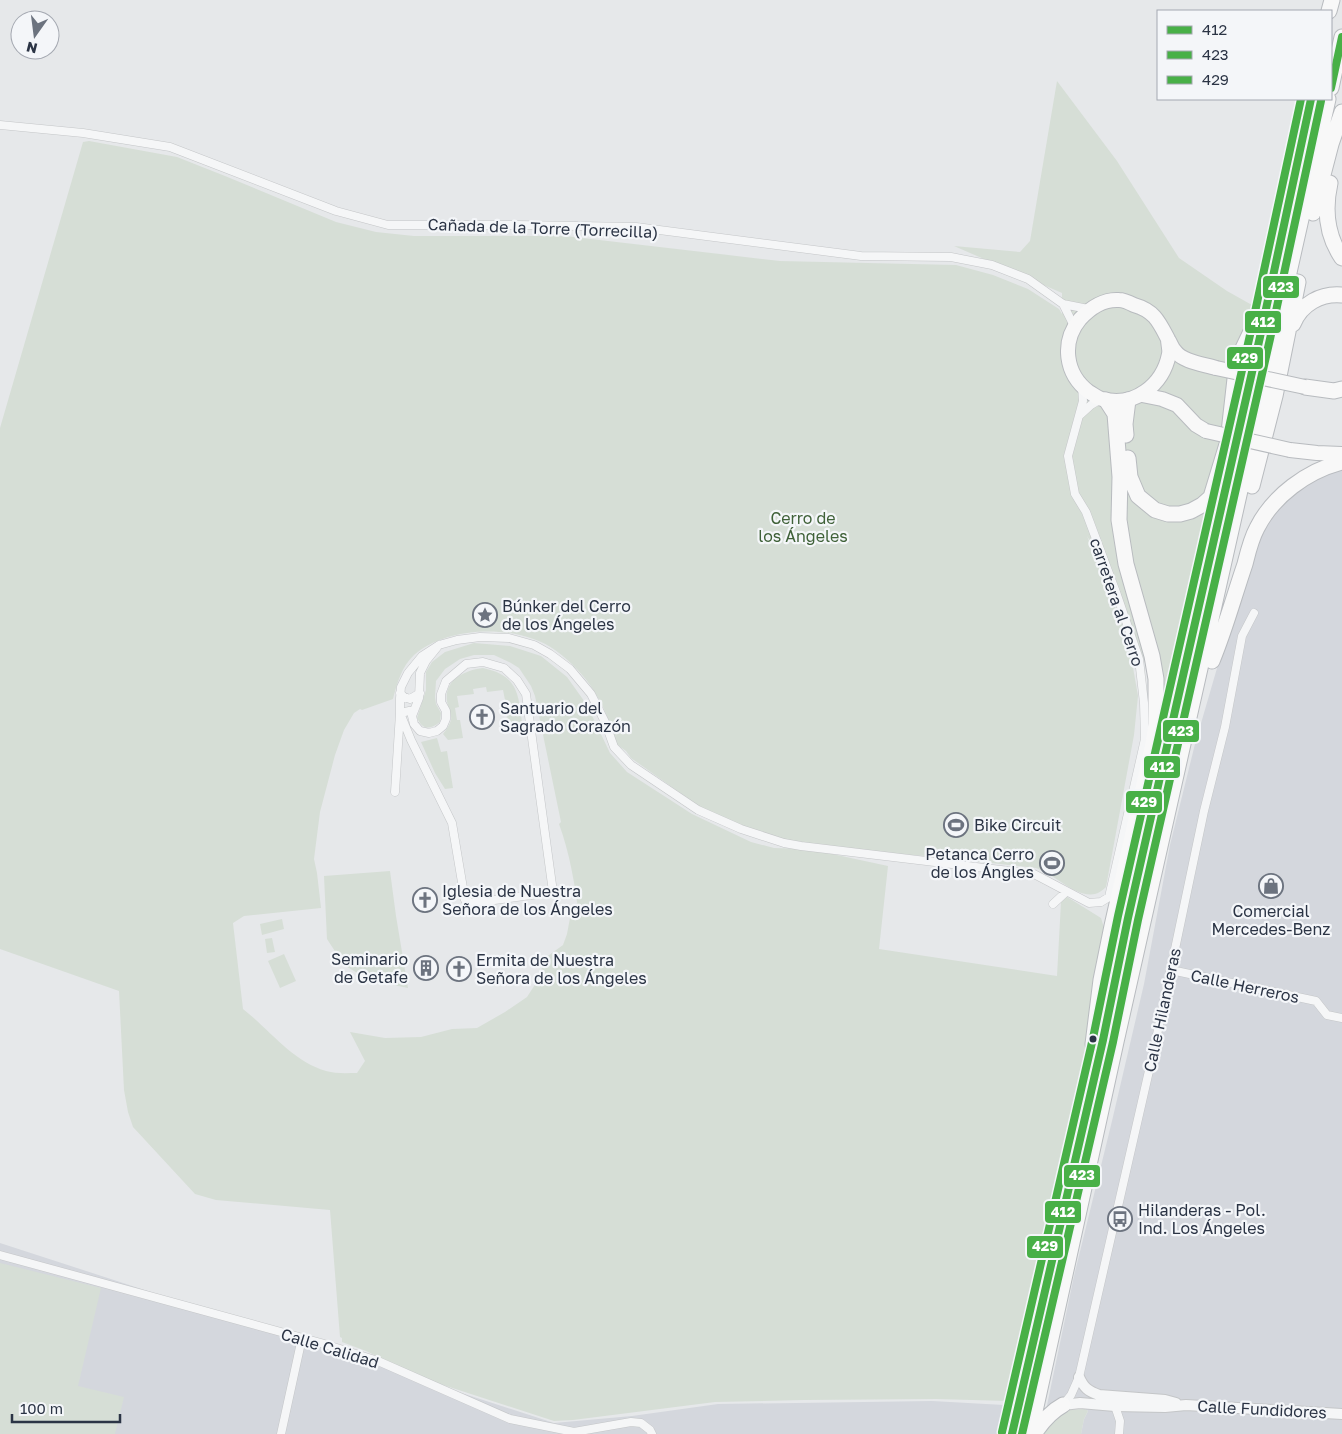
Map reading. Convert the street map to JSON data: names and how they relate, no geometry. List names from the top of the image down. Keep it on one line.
{"streets":{"street":["Cañada de la Torre (Torrecilla)","carretera al Cerro","Calle Herreros","Calle Hilanderas","Calle Calidad","Calle Fundidores"]},"crossings":[["Calle Herreros","Calle Hilanderas"],["Calle Hilanderas","Calle Fundidores"]],"parks":["Cerro de los Ángeles"],"places":{"place":["Búnker del Cerro de los Ángeles"],"church":["Santuario del Sagrado Corazón","Iglesia de Nuestra Señora de los Ángeles","Ermita de Nuestra Señora de los Ángeles"],"sports":["Bike Circuit","Petanca Cerro de los Ángles"],"shop":["Comercial Mercedes-Benz"],"building":["Seminario de Getafe"],"bus stop":["Hilanderas - Pol. Ind. Los Ángeles"]},"lines":["transit line 412","transit line 429","transit line 423"],"legend":["412","423","429"],"scale_bar":"100 m","north":"bottom"}
